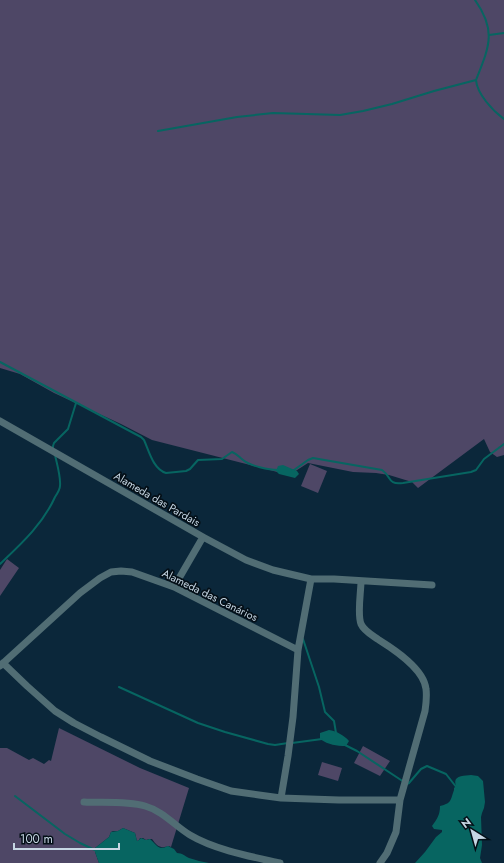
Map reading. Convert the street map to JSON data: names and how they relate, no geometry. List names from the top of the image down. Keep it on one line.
{"streets":{"street":["Alameda das Pardais","Alameda das Canários"]},"scale_bar":"100 m","north":"top left"}
